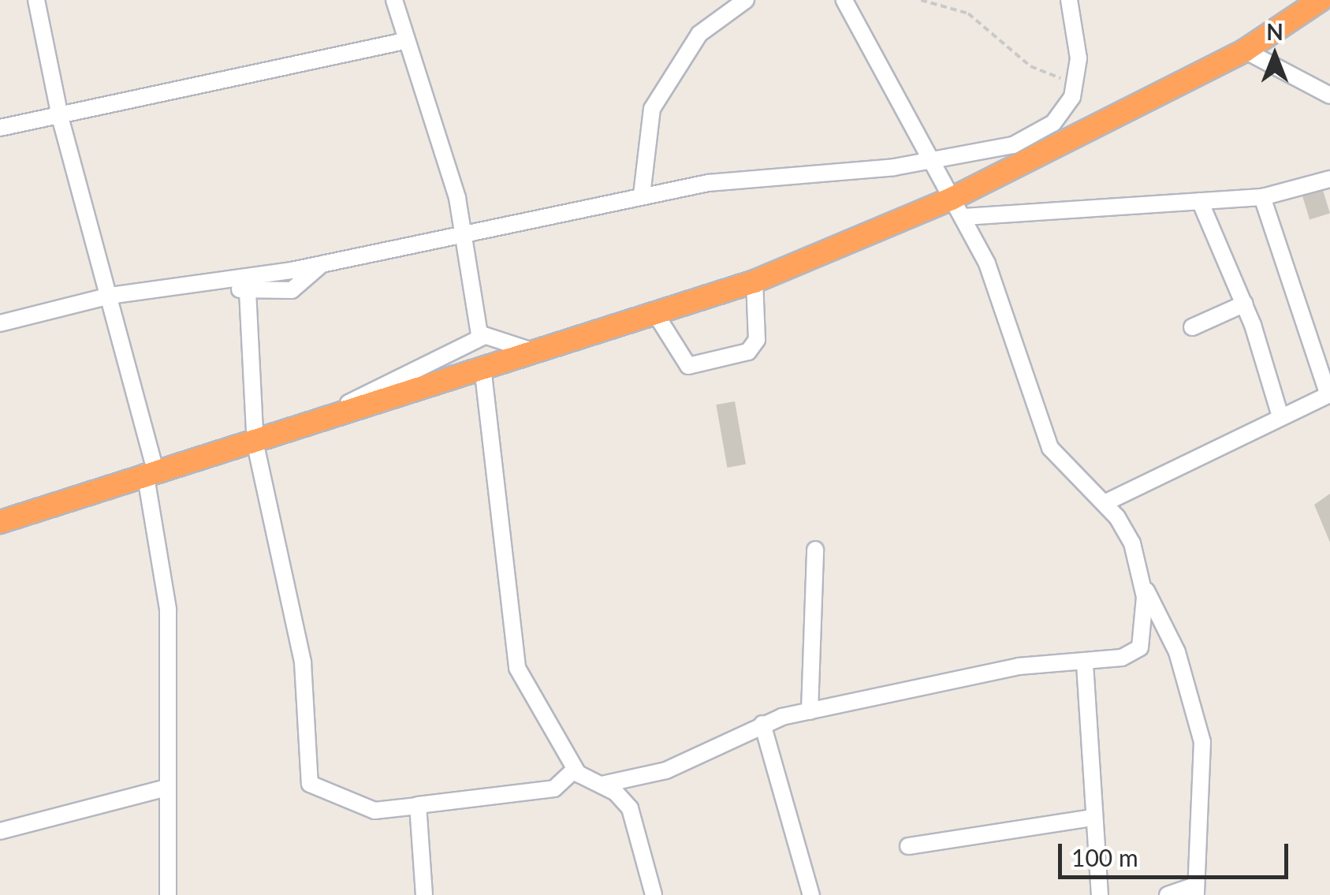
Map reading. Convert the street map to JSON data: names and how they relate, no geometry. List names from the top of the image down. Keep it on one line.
{"scale_bar":"100 m","north":"top"}
